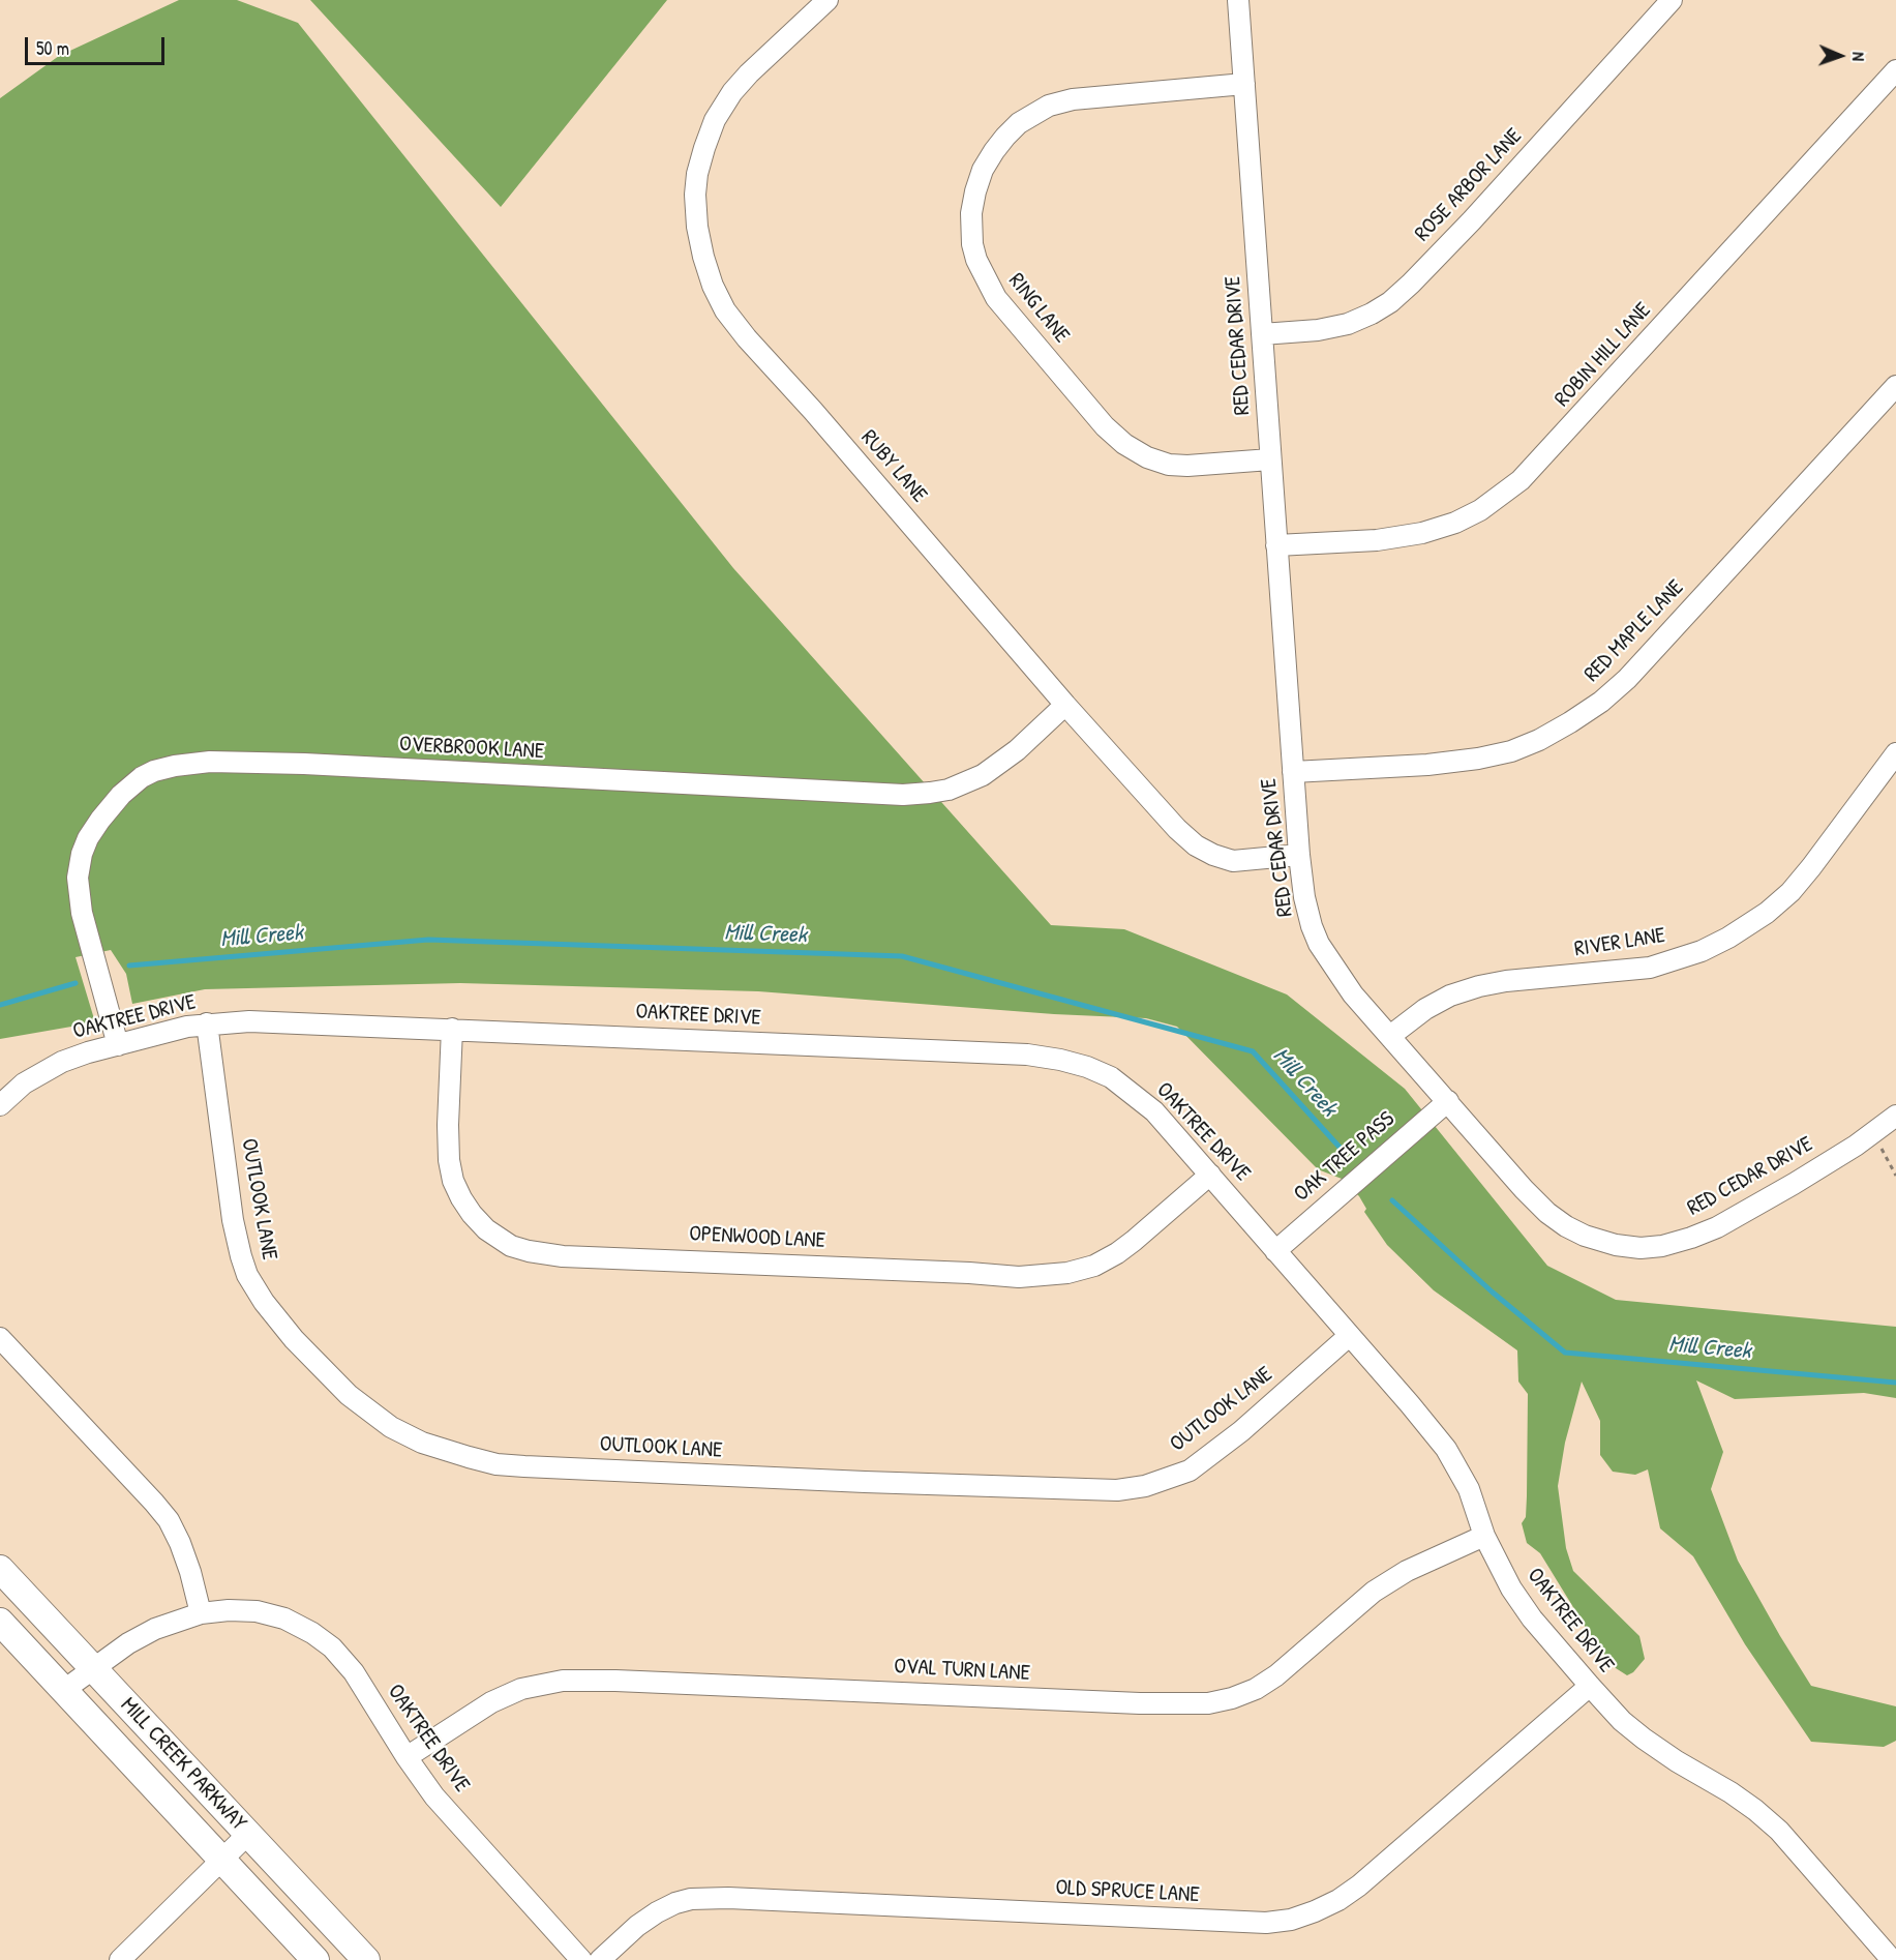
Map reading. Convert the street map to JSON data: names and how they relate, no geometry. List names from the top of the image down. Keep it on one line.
{"streets":{"main road":["MILL CREEK PARKWAY"],"street":["ROSE ARBOR LANE","RING LANE","RED CEDAR DRIVE","ROBIN HILL LANE","RUBY LANE","RED MAPLE LANE","OVERBROOK LANE","RIVER LANE","OAKTREE DRIVE","OAK TREE PASS","OUTLOOK LANE","OPENWOOD LANE","OVAL TURN LANE","OLD SPRUCE LANE"]},"crossings":[["ROSE ARBOR LANE","RED CEDAR DRIVE"],["RING LANE","RED CEDAR DRIVE"],["RED CEDAR DRIVE","ROBIN HILL LANE"],["RED CEDAR DRIVE","RUBY LANE"],["RED CEDAR DRIVE","RED MAPLE LANE"],["RED CEDAR DRIVE","RIVER LANE"],["RED CEDAR DRIVE","OAK TREE PASS"],["RUBY LANE","OVERBROOK LANE"],["OVERBROOK LANE","OAKTREE DRIVE"],["OAKTREE DRIVE","OAK TREE PASS"],["OAKTREE DRIVE","OUTLOOK LANE"],["OAKTREE DRIVE","OPENWOOD LANE"],["OAKTREE DRIVE","OVAL TURN LANE"],["OAKTREE DRIVE","MILL CREEK PARKWAY"],["OAKTREE DRIVE","OLD SPRUCE LANE"]],"water":["Mill Creek"],"scale_bar":"50 m","north":"right"}
